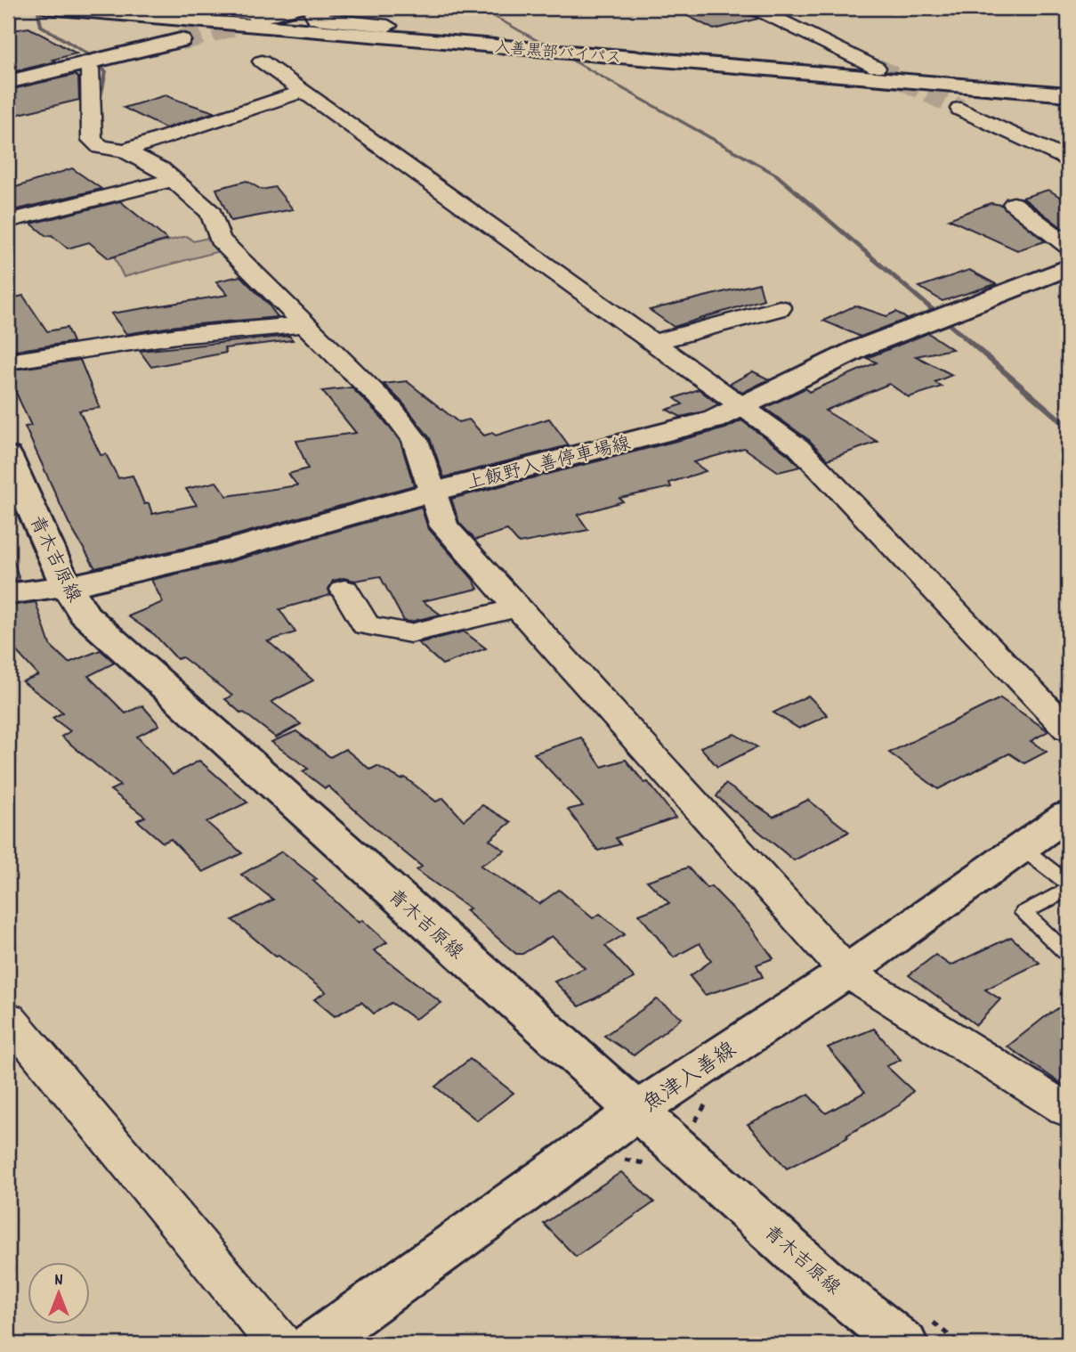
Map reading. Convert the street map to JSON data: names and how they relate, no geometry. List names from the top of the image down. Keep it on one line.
{"streets":{"main road":["入善黒部バイパス","上飯野入善停車場線","青木吉原線","魚津入善線"]},"crossings":[["上飯野入善停車場線","青木吉原線"],["青木吉原線","魚津入善線"]],"north":"top"}
